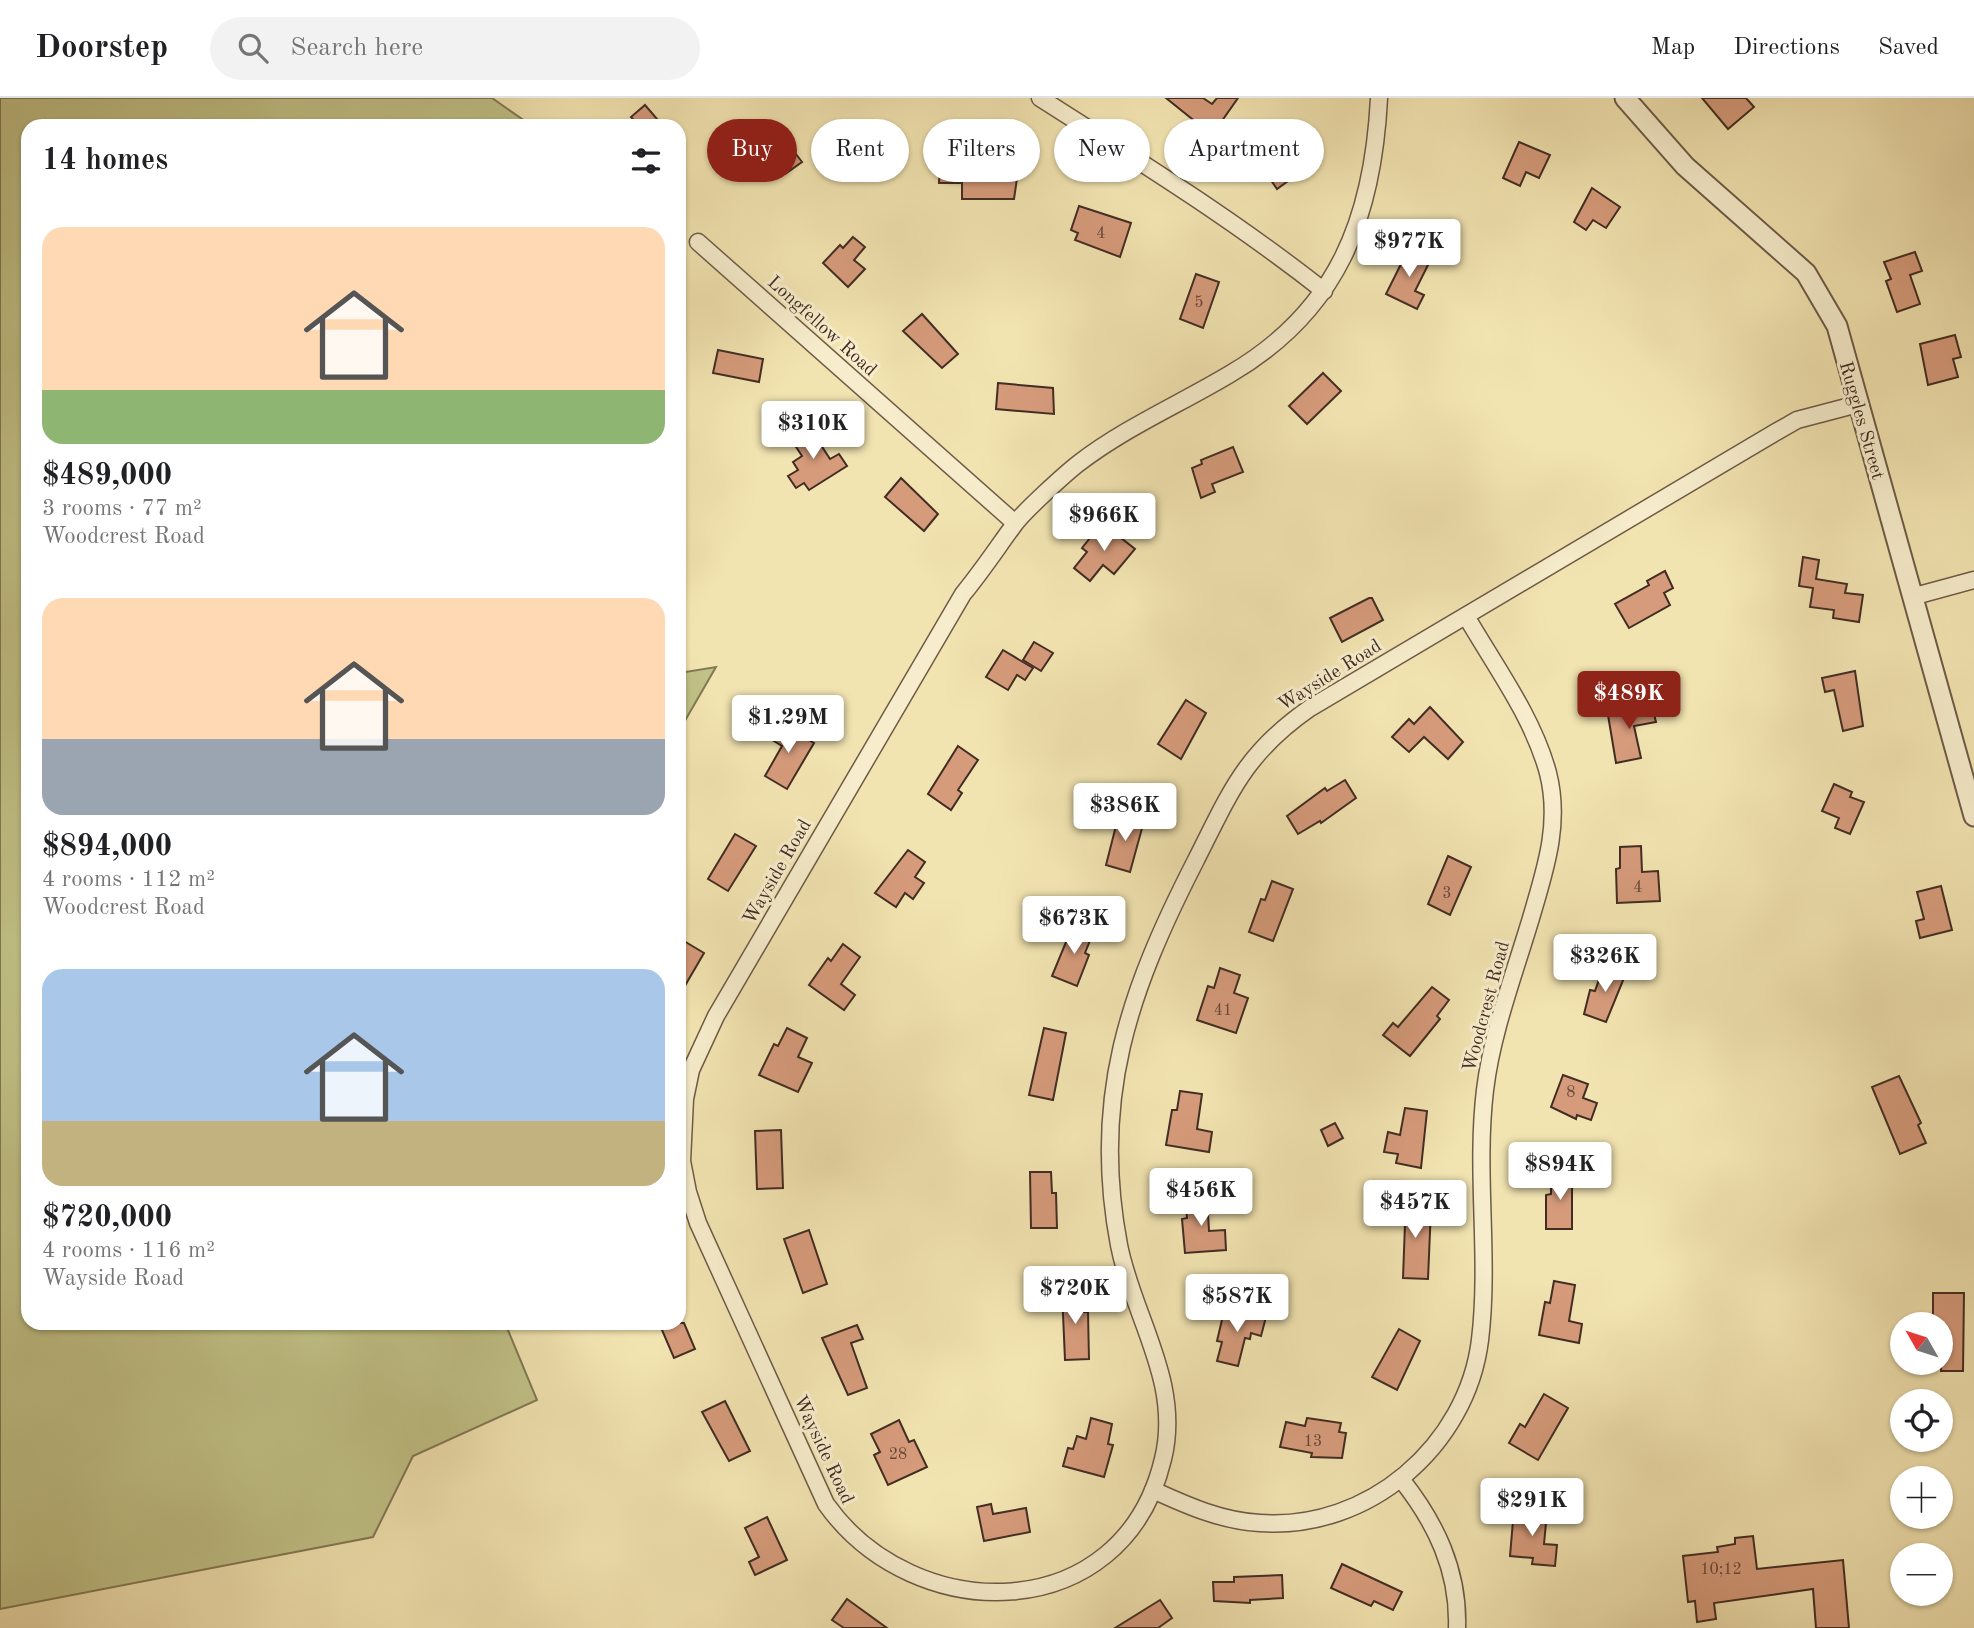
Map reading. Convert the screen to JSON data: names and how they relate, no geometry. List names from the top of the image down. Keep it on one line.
{"streets":{"street":["Longfellow Road","Ruggles Street","Wayside Road","Woodcrest Road"]},"crossings":[["Longfellow Road","Wayside Road"],["Ruggles Street","Wayside Road"],["Wayside Road","Woodcrest Road"]],"house_numbers":["4","5","4","3","41","8","13","28","10;12"],"north":"top left","page":{"header":"Doorstep","search":"Search here","nav":["Map","Directions","Saved"],"chip":["Buy","Rent","Filters","New","Apartment"],"heading":"14 homes","list":[{"name":"$489,000","note":"3 rooms · 77 m² · Woodcrest Road"},{"name":"$894,000","note":"4 rooms · 112 m² · Woodcrest Road"},{"name":"$720,000","note":"4 rooms · 116 m² · Wayside Road"}],"price":["$977K","$310K","$966K","$489K","$1.29M","$386K","$673K","$326K","$894K","$456K","$457K","$720K","$587K","$291K"],"map_buttons":["+","−"]}}
